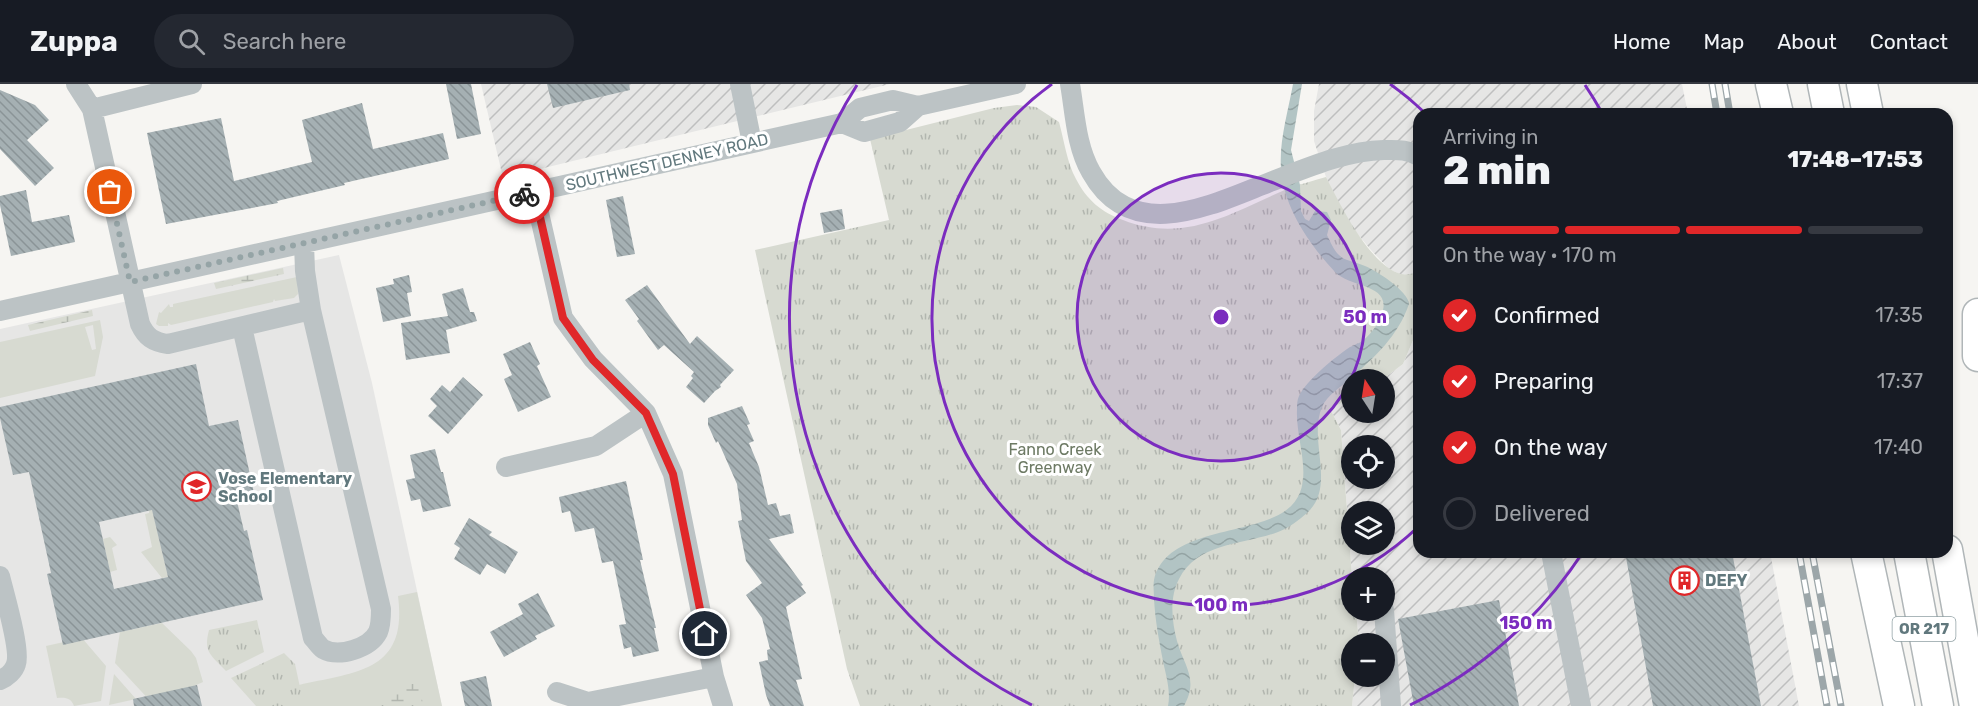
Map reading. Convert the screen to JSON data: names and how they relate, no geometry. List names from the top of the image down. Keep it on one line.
{"streets":{"highway":["OR 217"],"street":["SOUTHWEST DENNEY ROAD"]},"parks":["Fanno Creek Greenway"],"places":{"school or university":["Vose Elementary School"],"building":["DEFY"]},"north":"top","page":{"header":"Zuppa","search":"Search here","nav":["Home","Map","About","Contact"],"heading":["2 min","Arriving in","17:48–17:53"],"bar":"On the way · 170 m","list":[["Confirmed","17:35"],["Preparing","17:37"],["On the way","17:40"],"Delivered"],"map_buttons":["+","−"]},"rings":["50 m","100 m","150 m"]}
